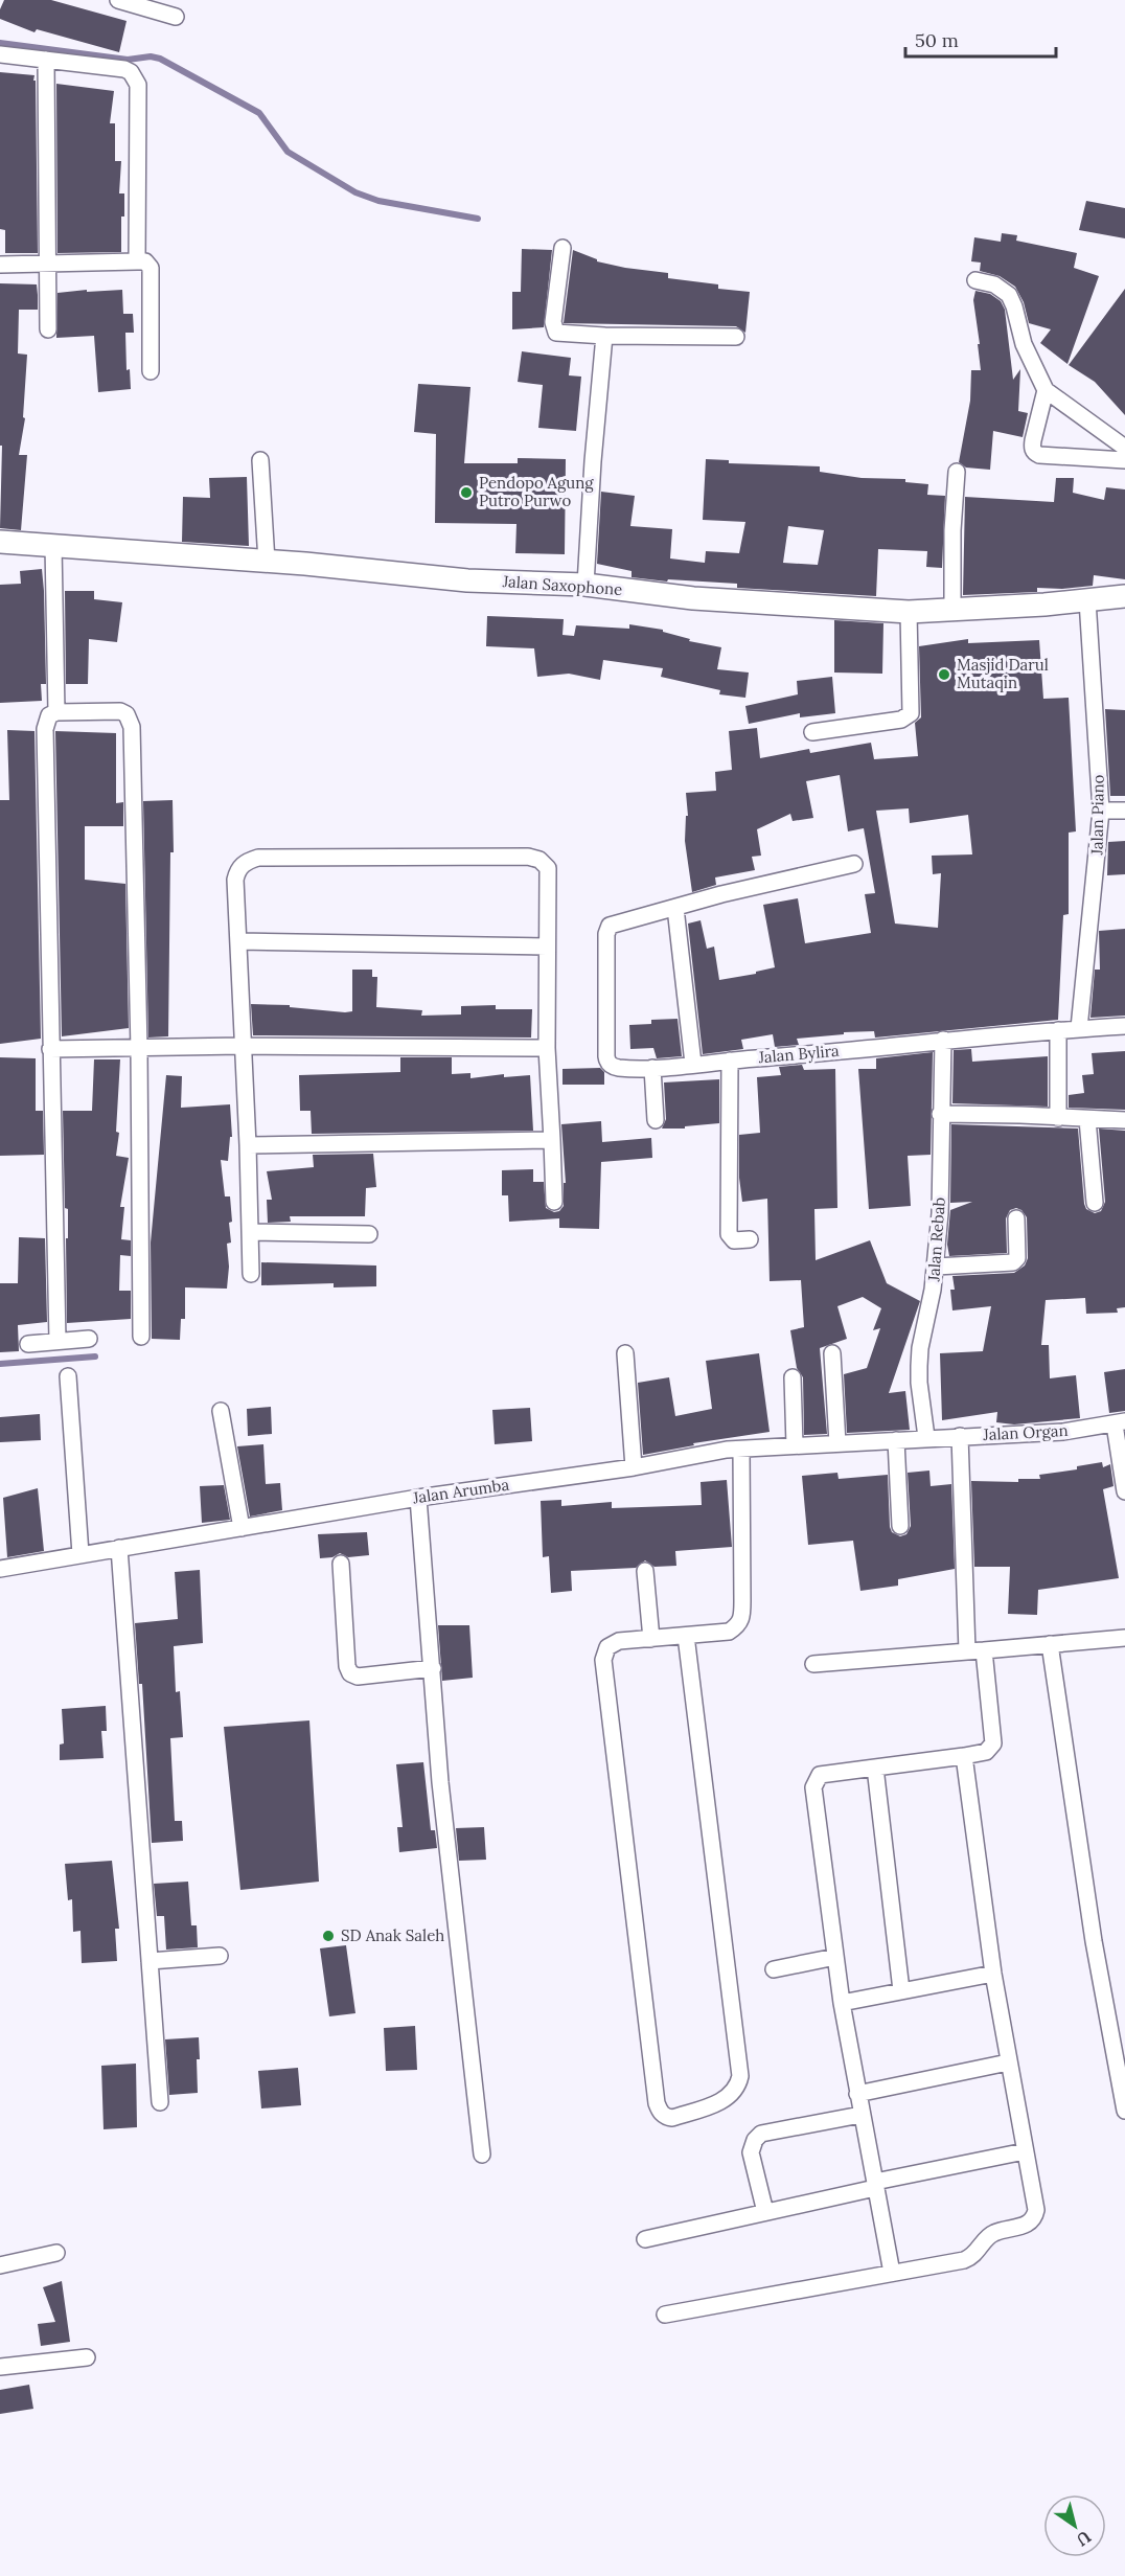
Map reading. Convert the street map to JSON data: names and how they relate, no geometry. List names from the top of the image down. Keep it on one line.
{"streets":{"main road":["Jalan Saxophone"],"street":["Jalan Piano","Jalan Bylira","Jalan Rebab","Jalan Organ","Jalan Arumba"]},"crossings":[["Jalan Saxophone","Jalan Piano"],["Jalan Piano","Jalan Bylira"],["Jalan Bylira","Jalan Rebab"],["Jalan Rebab","Jalan Organ"],["Jalan Rebab","Jalan Arumba"],["Jalan Organ","Jalan Arumba"]],"places":["Pendopo Agung Putro Purwo","Masjid Darul Mutaqin","SD Anak Saleh"],"scale_bar":"50 m","north":"bottom right"}
